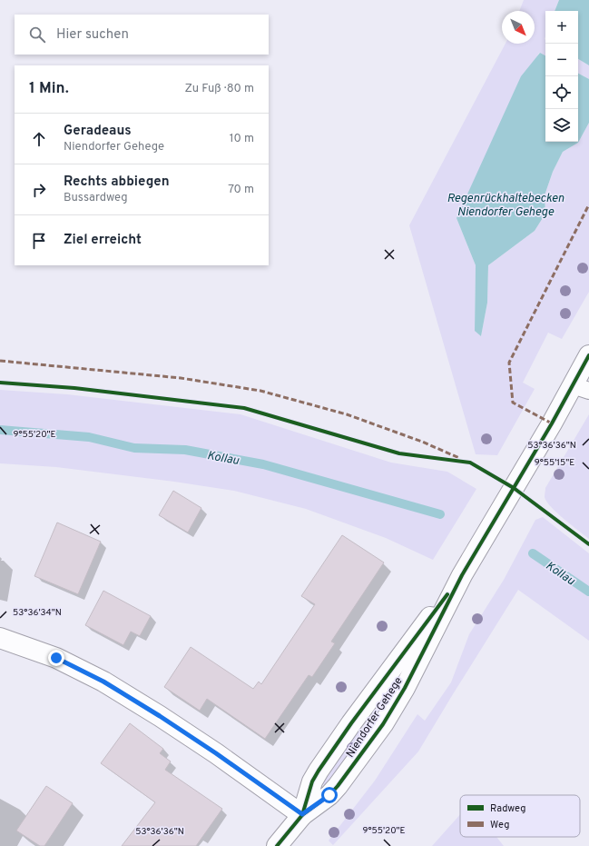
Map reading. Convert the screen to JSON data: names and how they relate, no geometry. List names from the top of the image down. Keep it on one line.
{"streets":{"street":["Niendorfer Gehege"]},"water":["Regenrückhaltebecken Niendorfer Gehege","Kollau"],"legend":["Radweg","Weg"],"north":"bottom right","page":{"map_buttons":["+","−"],"search":"Hier suchen","heading":["1 Min.","Zu Fuß · 80 m"],"list":[["Geradeaus","Niendorfer Gehege","10 m"],["Rechts abbiegen","Bussardweg","70 m"],"Ziel erreicht"]},"coordinates":["9°55'20\"E","53°36'36\"N","9°55'15\"E","53°36'34\"N"]}
